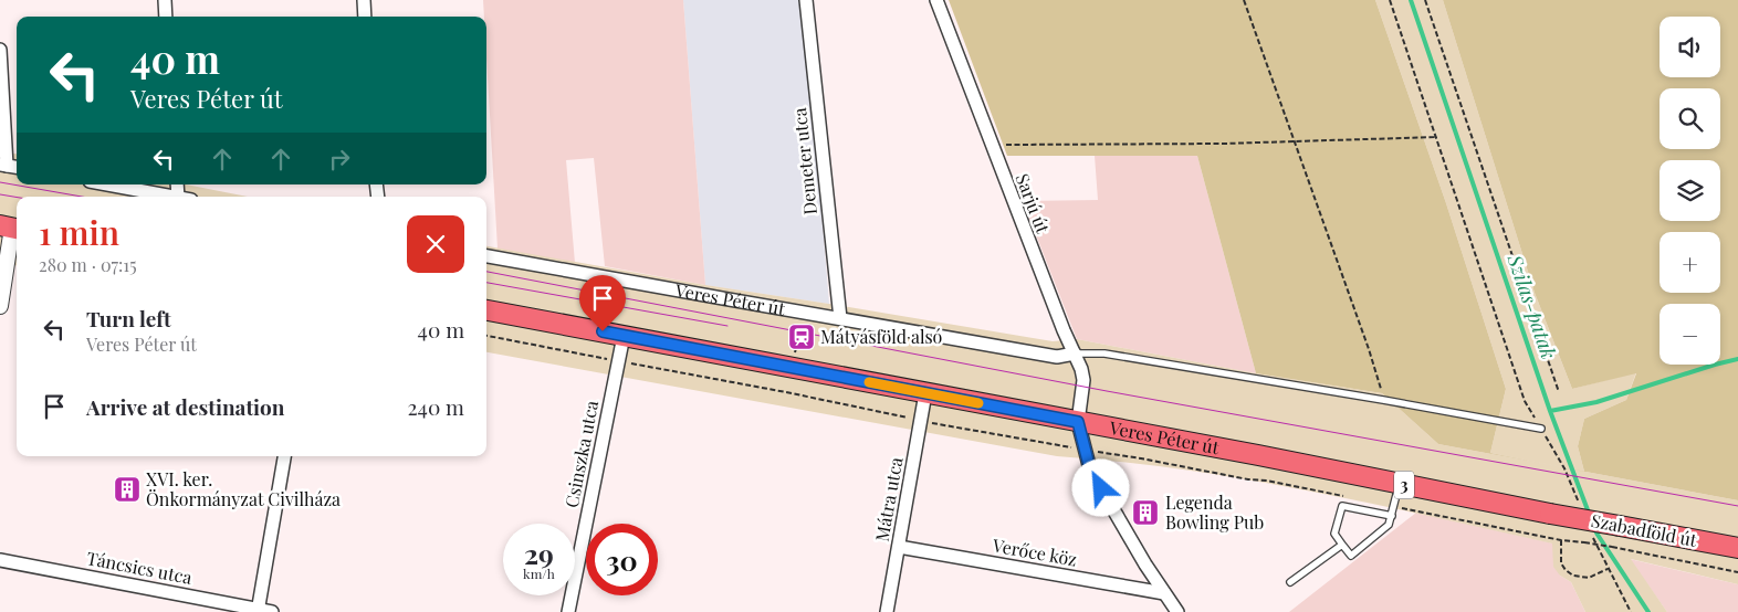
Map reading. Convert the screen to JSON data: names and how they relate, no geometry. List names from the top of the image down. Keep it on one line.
{"streets":{"main road":["Veres Péter út","3","Szabadföld út"],"street":["Demeter utca","Sarjú út","Csinszka utca","Mátra utca","Verőce köz","Táncsics utca"]},"crossings":[["Demeter utca","Veres Péter út"],["Sarjú út","Veres Péter út"],["Veres Péter út","Csinszka utca"],["Veres Péter út","Mátra utca"],["Veres Péter út","Szabadföld út"],["Mátra utca","Verőce köz"]],"water":["Szilas-patak"],"places":{"station":["Mátyásföld alsó"],"building":["XVI. ker. Önkormányzat Civilháza","Legenda Bowling Pub"]},"page":{"map_buttons":["+","−"],"turn":["40 m","Veres Péter út"],"heading":["1 min","280 m · 07:15"],"list":[{"name":"Turn left","note":"Veres Péter út","value":"40 m"},{"name":"Arrive at destination","value":"240 m"}],"speed":"29 km/h","limit":"30"}}
